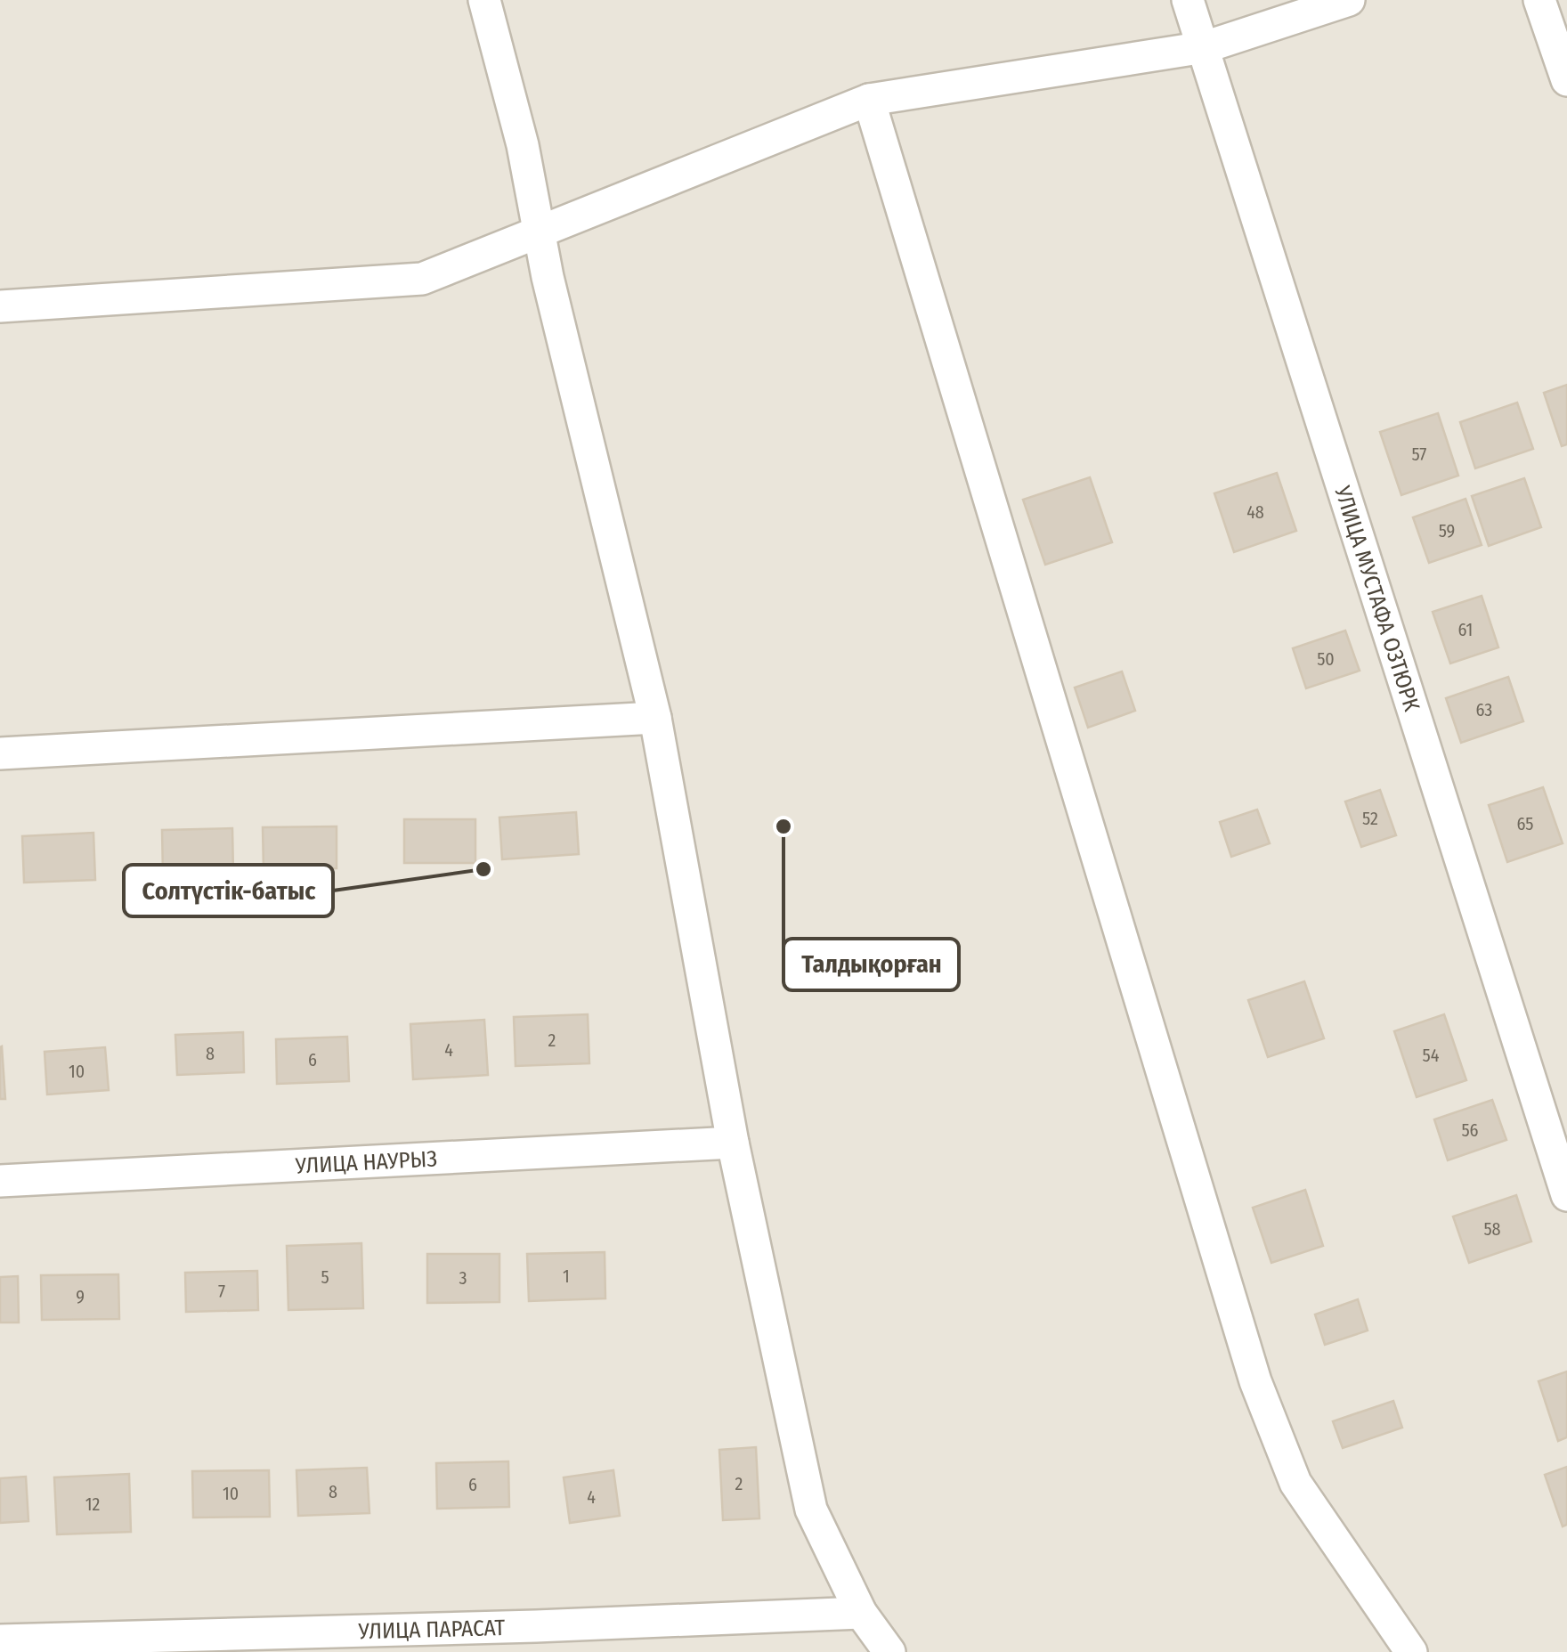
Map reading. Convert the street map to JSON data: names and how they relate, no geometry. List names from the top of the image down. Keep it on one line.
{"streets":{"street":["УЛИЦА МУСТАФА ОЗТЮРК","УЛИЦА НАУРЫЗ","УЛИЦА ПАРАСАТ"]},"places":["Талдықорған","Солтүстік-батыс"],"house_numbers":["57","48","59","61","50","63","52","65","2","4","8","54","6","10","56","58","1","5","3","7","9","2","6","8","10","4","12"]}
